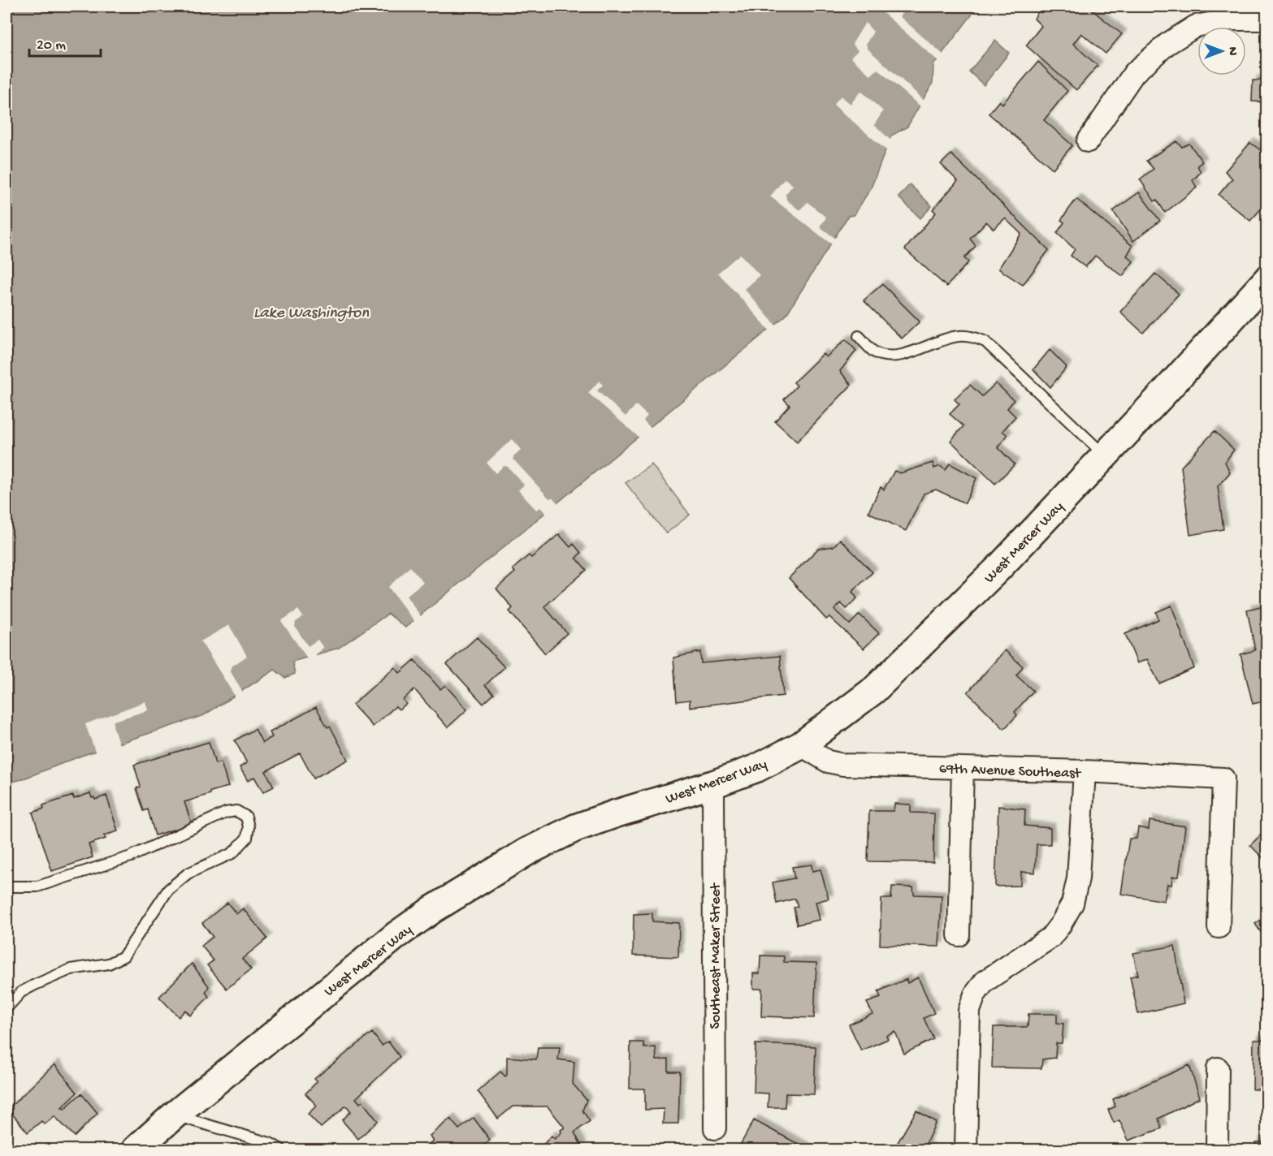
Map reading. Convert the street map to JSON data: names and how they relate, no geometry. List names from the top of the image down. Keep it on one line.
{"streets":{"street":["West Mercer Way","69th Avenue Southeast","Southeast Maker Street"]},"crossings":[["West Mercer Way","69th Avenue Southeast"],["West Mercer Way","Southeast Maker Street"]],"water":["Lake Washington"],"scale_bar":"20 m","north":"right"}
